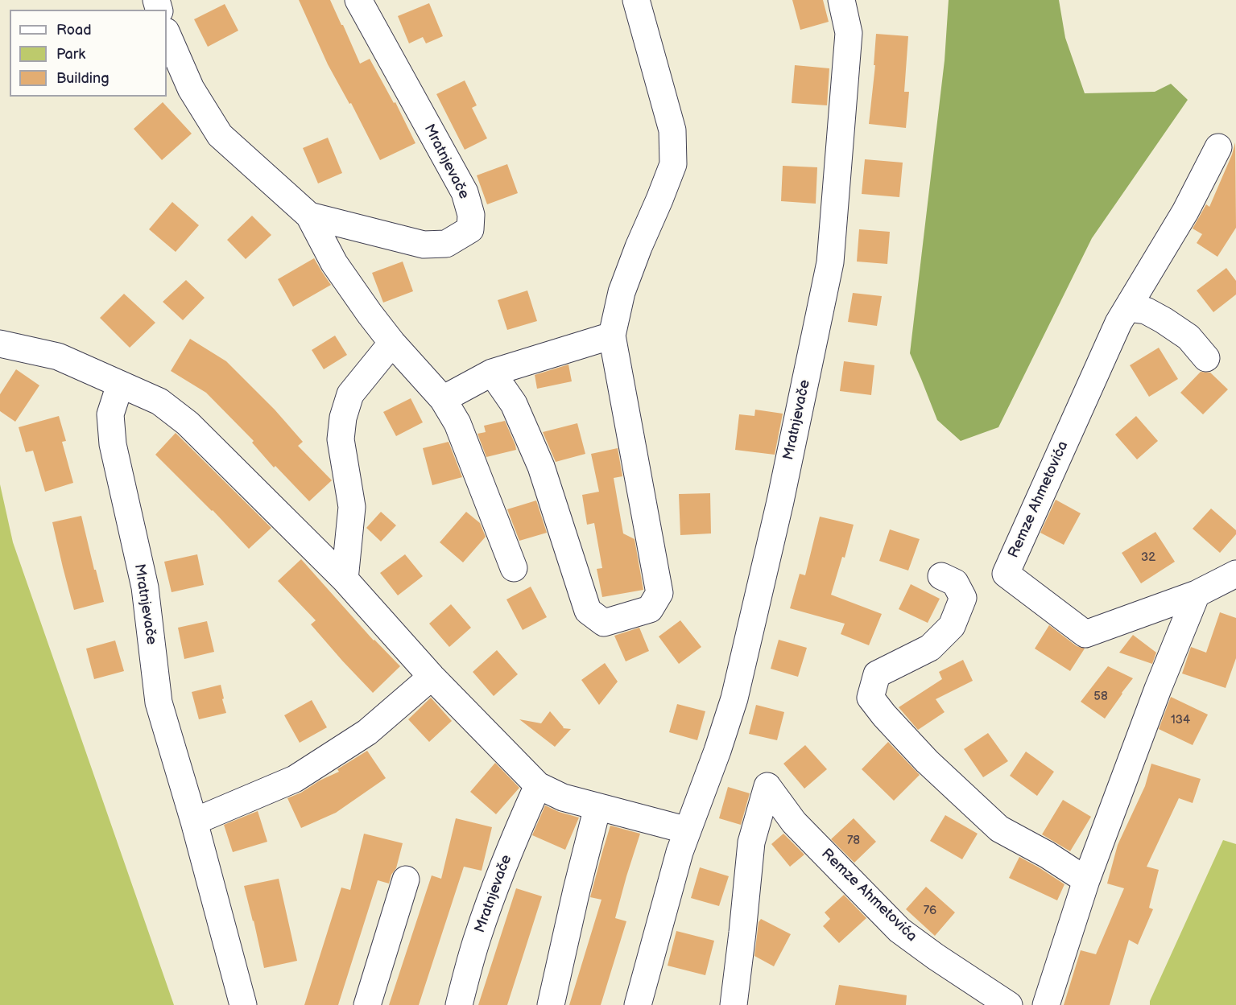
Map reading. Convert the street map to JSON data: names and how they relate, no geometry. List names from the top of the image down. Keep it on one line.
{"streets":{"street":["Mratnjevače","Remze Ahmetovića"]},"house_numbers":["32","58","134","78","76"],"legend":["Road","Park","Building"]}
